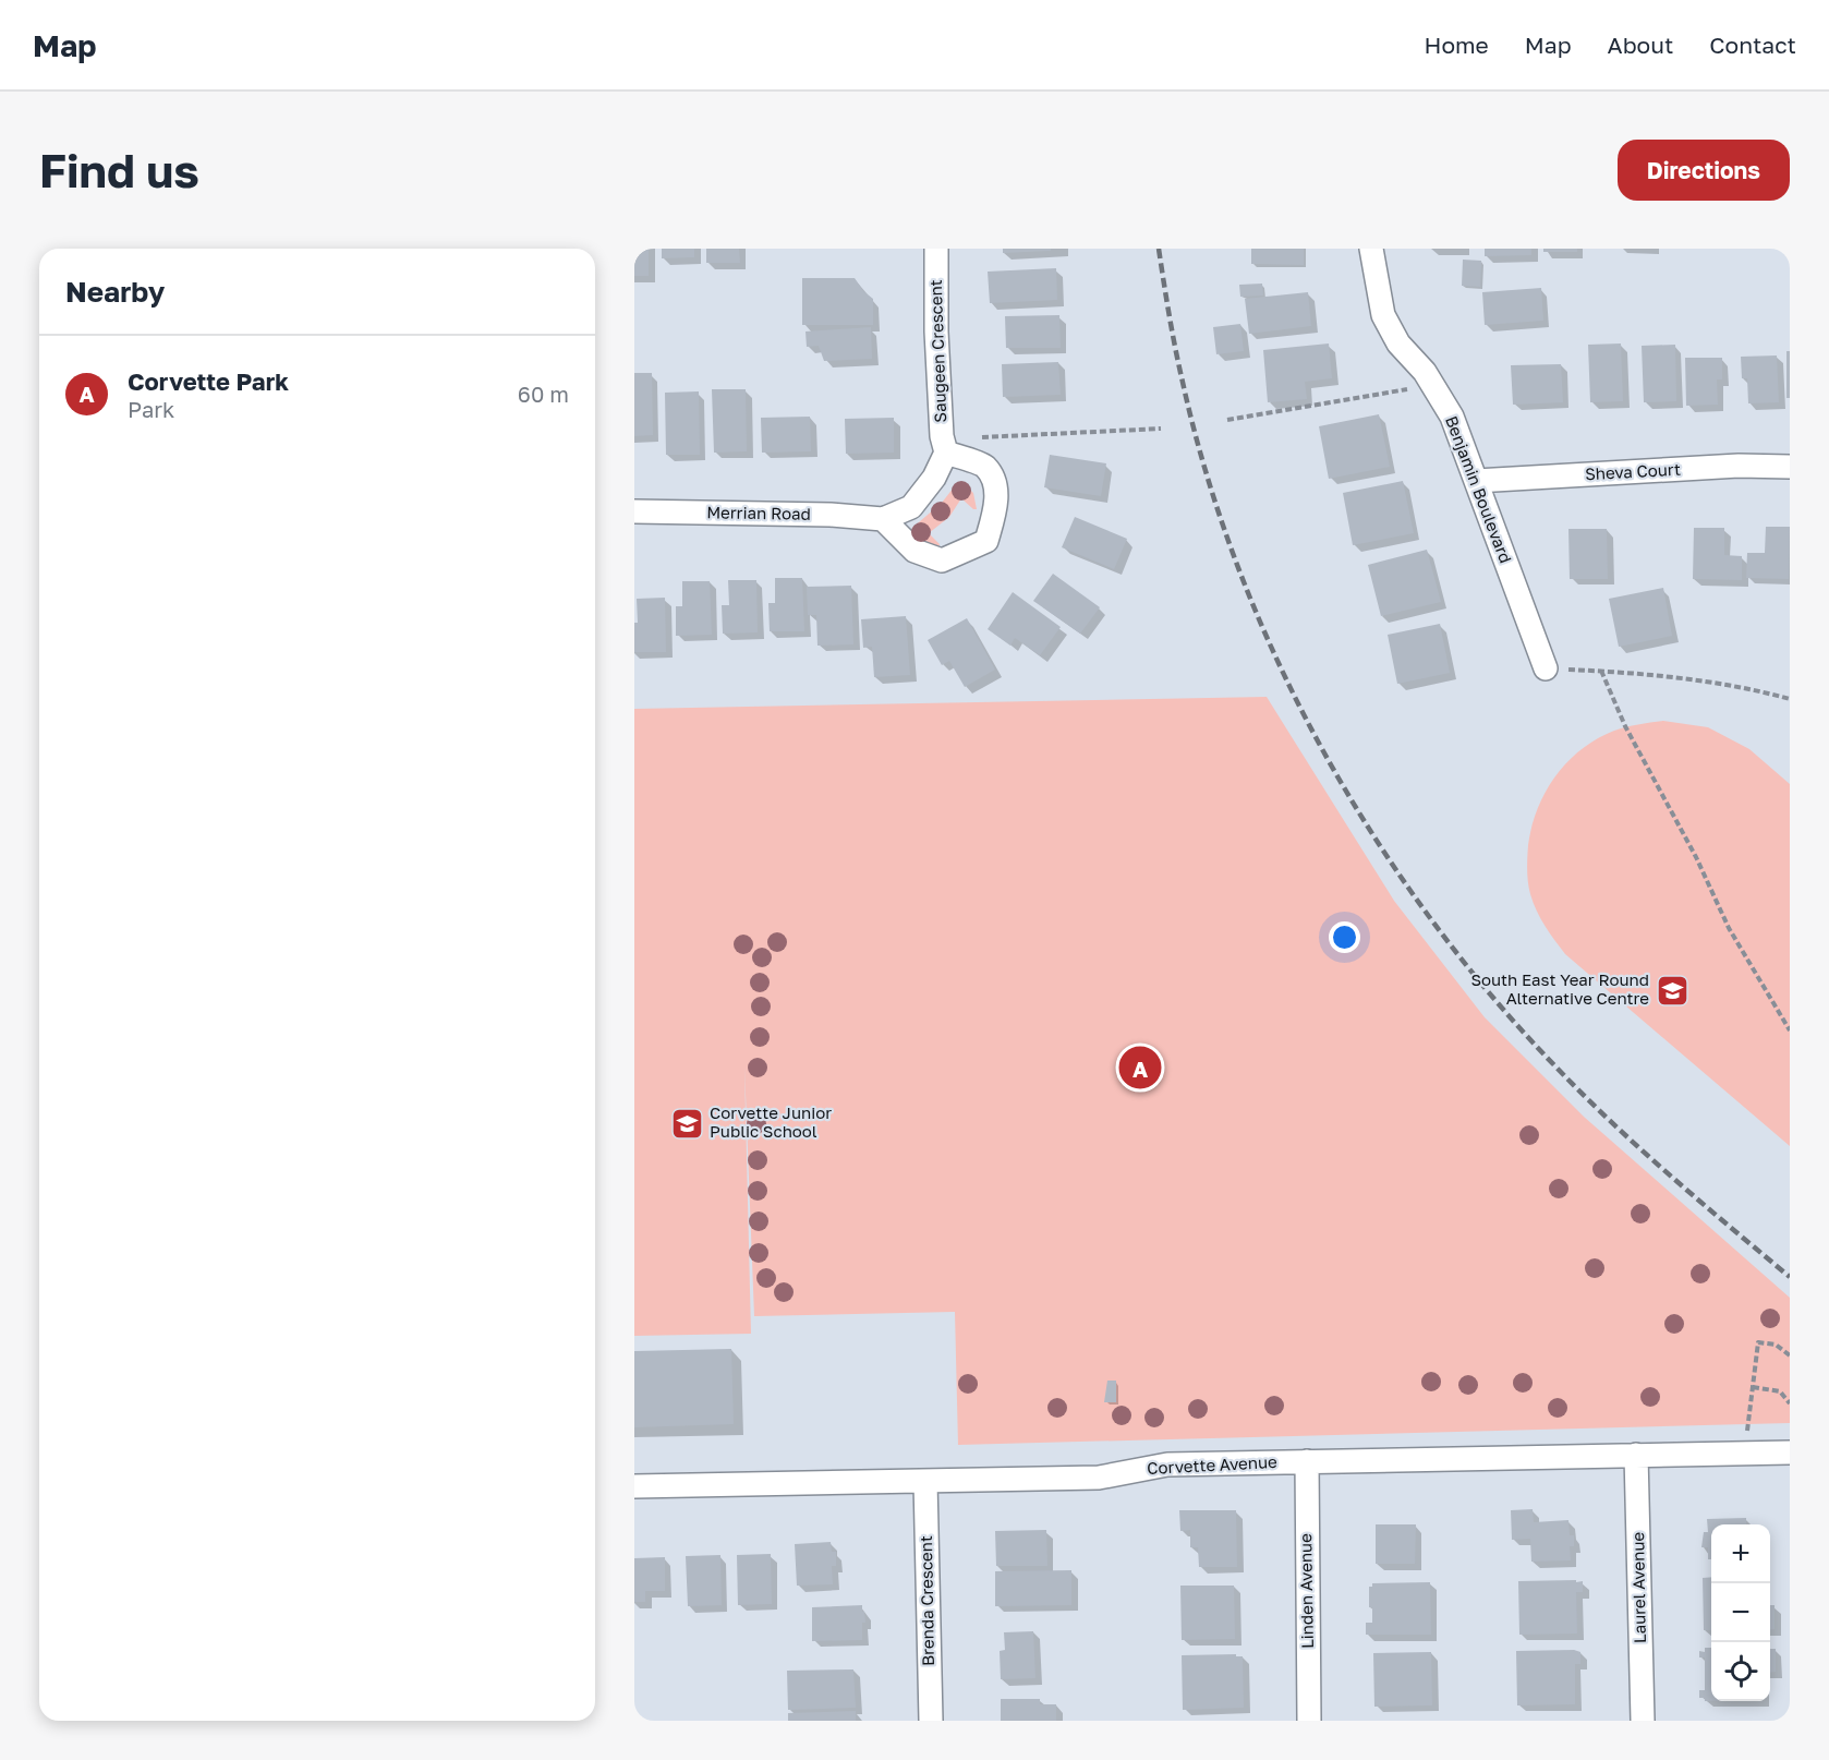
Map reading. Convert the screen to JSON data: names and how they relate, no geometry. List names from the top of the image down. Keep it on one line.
{"streets":{"street":["Saugeen Crescent","Sheva Court","Benjamin Boulevard","Merrian Road","Corvette Avenue","Laurel Avenue","Linden Avenue","Brenda Crescent"]},"crossings":[["Saugeen Crescent","Merrian Road"],["Sheva Court","Benjamin Boulevard"],["Corvette Avenue","Laurel Avenue"],["Corvette Avenue","Linden Avenue"],["Corvette Avenue","Brenda Crescent"]],"places":{"school or university":["South East Year Round Alternative Centre","Corvette Junior Public School"]},"page":{"header":"Map","nav":["Home","Map","About","Contact"],"buttons":"Directions","title":"Find us","heading":"Nearby","list":[{"mark":"A","name":"Corvette Park","note":"Park","value":"60 m"}],"pins":"A","map_buttons":["+","−"]}}
